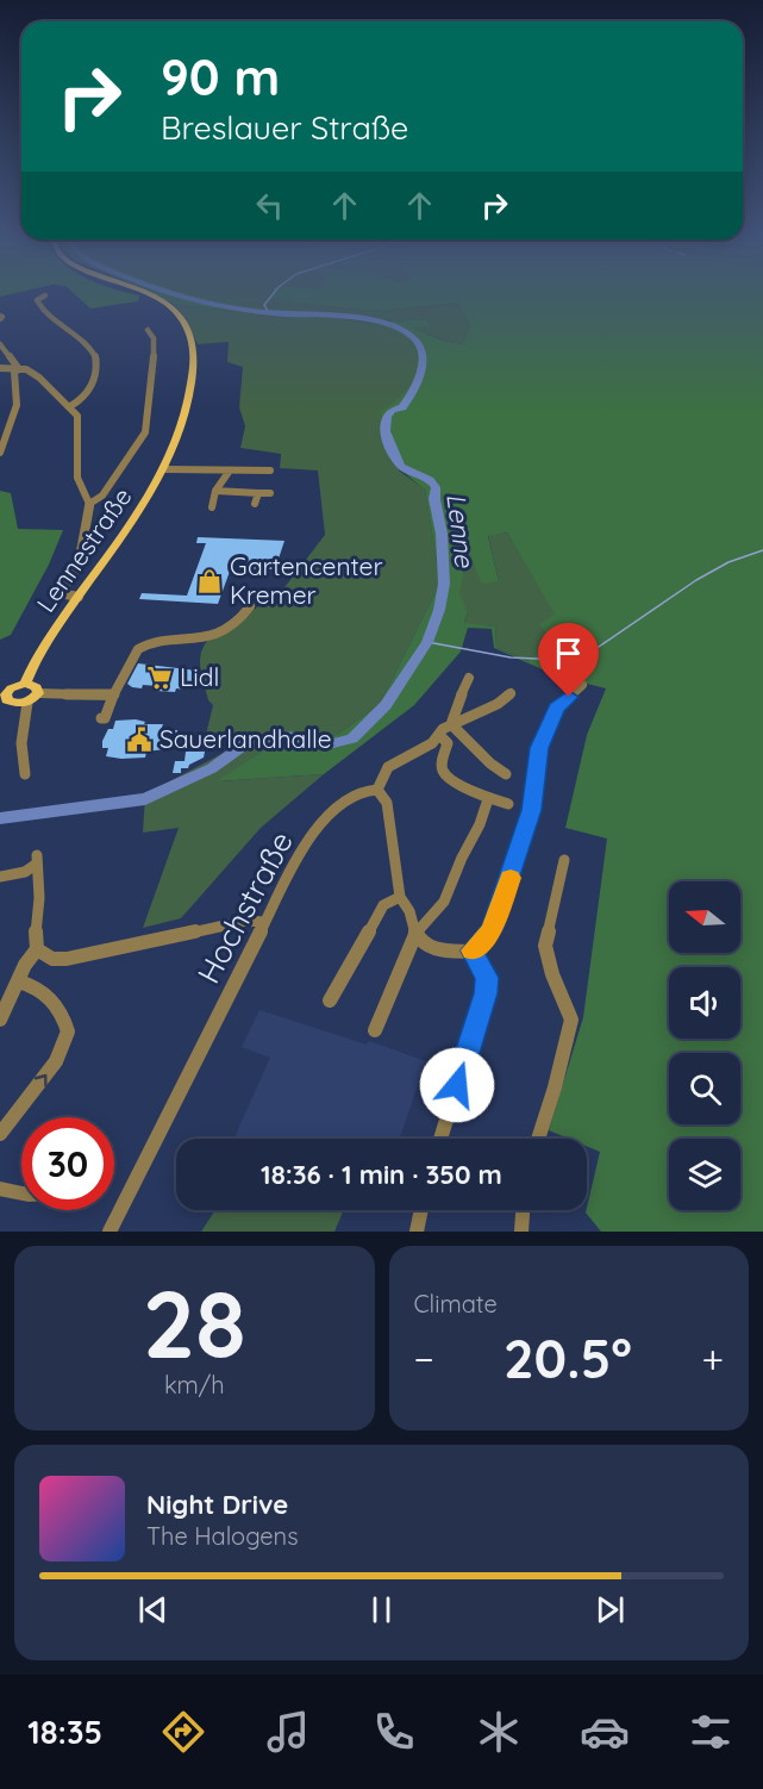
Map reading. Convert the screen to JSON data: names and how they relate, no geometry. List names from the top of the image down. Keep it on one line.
{"streets":{"main road":["Lennestraße"],"street":["Hochstraße"]},"water":["Lenne"],"places":{"shop":["Gartencenter Kremer"],"supermarket":["Lidl"],"public building":["Sauerlandhalle"]},"north":"left","page":{"turn":["90 m","Breslauer Straße"],"limit":"30","trip":"18:36 · 1 min · 350 m","tile":[["28","km/h"],"Climate"],"heat":["−","20.5°","+"],"song":["Night Drive","The Halogens"],"tabs":"18:35"}}
